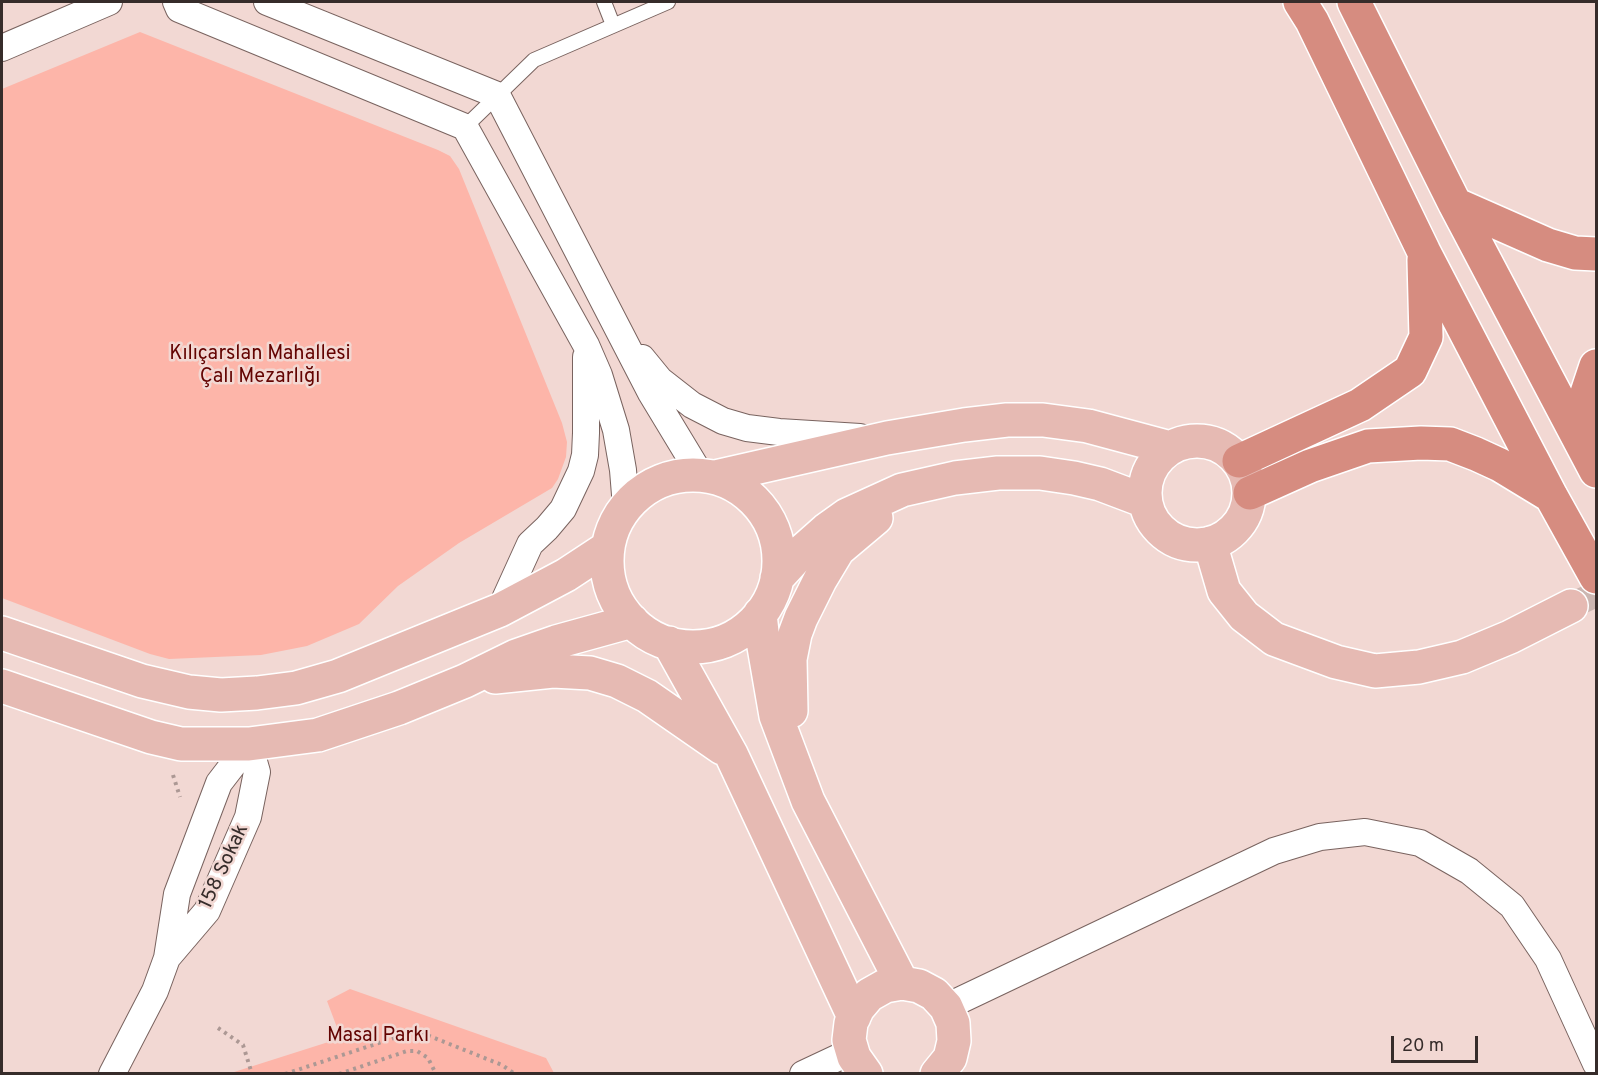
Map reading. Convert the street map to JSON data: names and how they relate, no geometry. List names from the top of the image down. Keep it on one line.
{"streets":{"street":["158 Sokak"]},"parks":["Kılıçarslan Mahallesi Çalı Mezarlığı","Masal Parkı"],"scale_bar":"20 m"}
